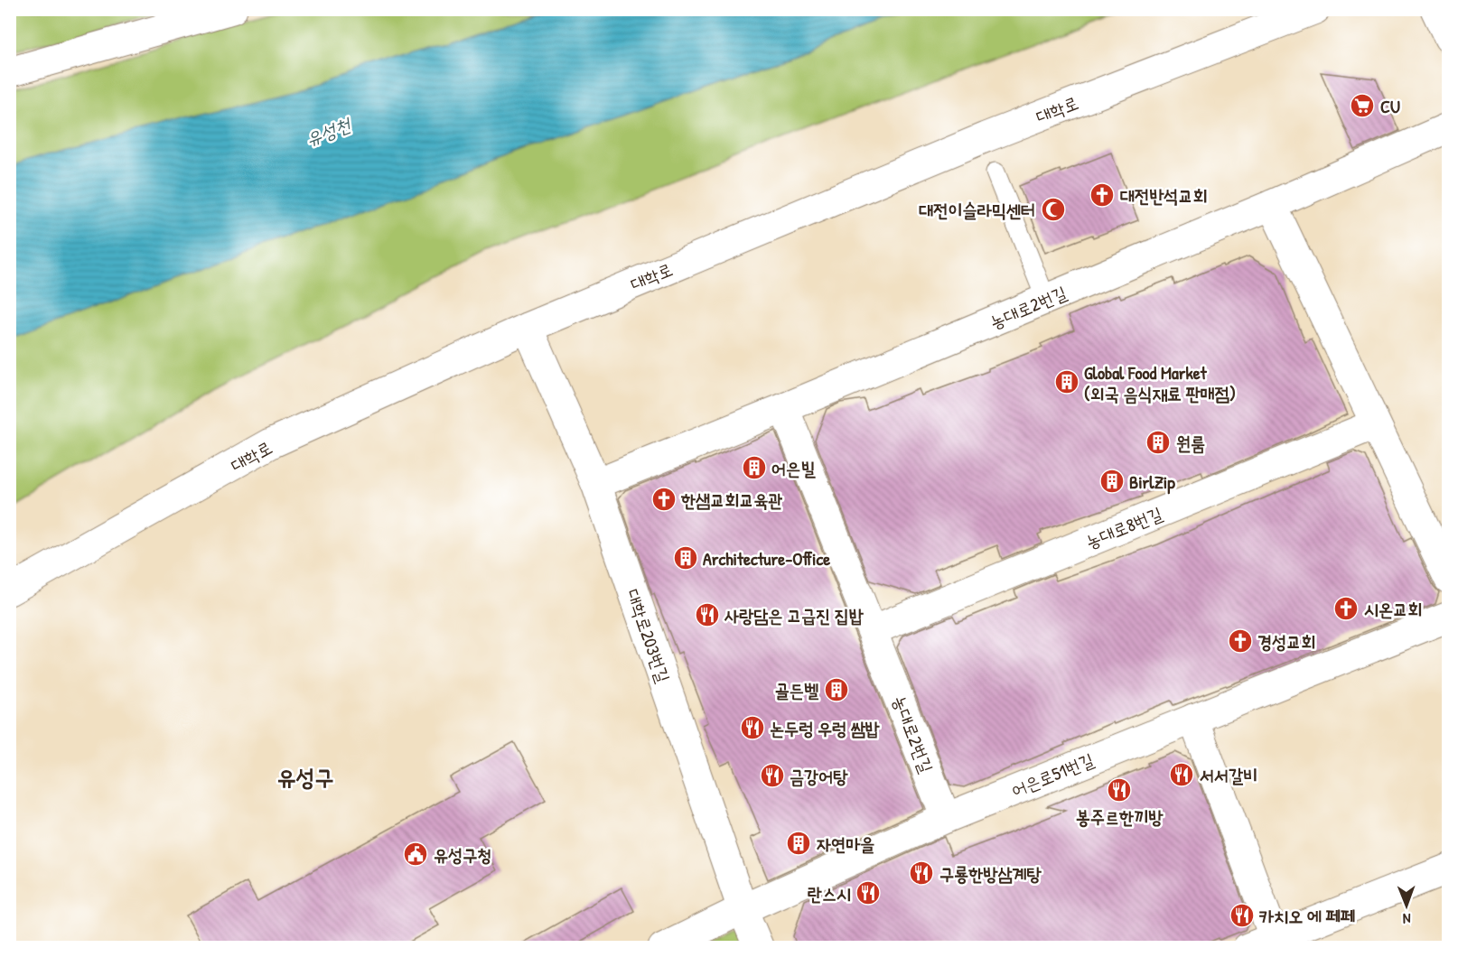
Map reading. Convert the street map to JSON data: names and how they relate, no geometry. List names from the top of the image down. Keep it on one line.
{"streets":{"street":["대학로","농대로2번길","농대로8번길","대학로203번길","어은로51번길"]},"crossings":[["대학로","대학로203번길"],["농대로2번길","농대로8번길"],["농대로2번길","대학로203번길"],["농대로2번길","어은로51번길"],["대학로203번길","어은로51번길"]],"districts":["유성구"],"water":["유성천"],"places":{"supermarket":["CU"],"church":["대전반석교회","한샘교회교육관","시온교회","경성교회"],"mosque":["대전이슬라믹센터"],"building":["Global Food Market (외국 음식재료 판매점)","원룸","어은빌","BirlZip","Architecture-Office","골든벨","자연마을"],"restaurant":["사랑담은 고급진 집밥","논두렁 우렁 쌈밥","서서갈비","금강어탕","봉주르한끼방","구룡한방삼계탕","란스시","카치오 에 페페"],"public building":["유성구청"]},"north":"bottom"}
